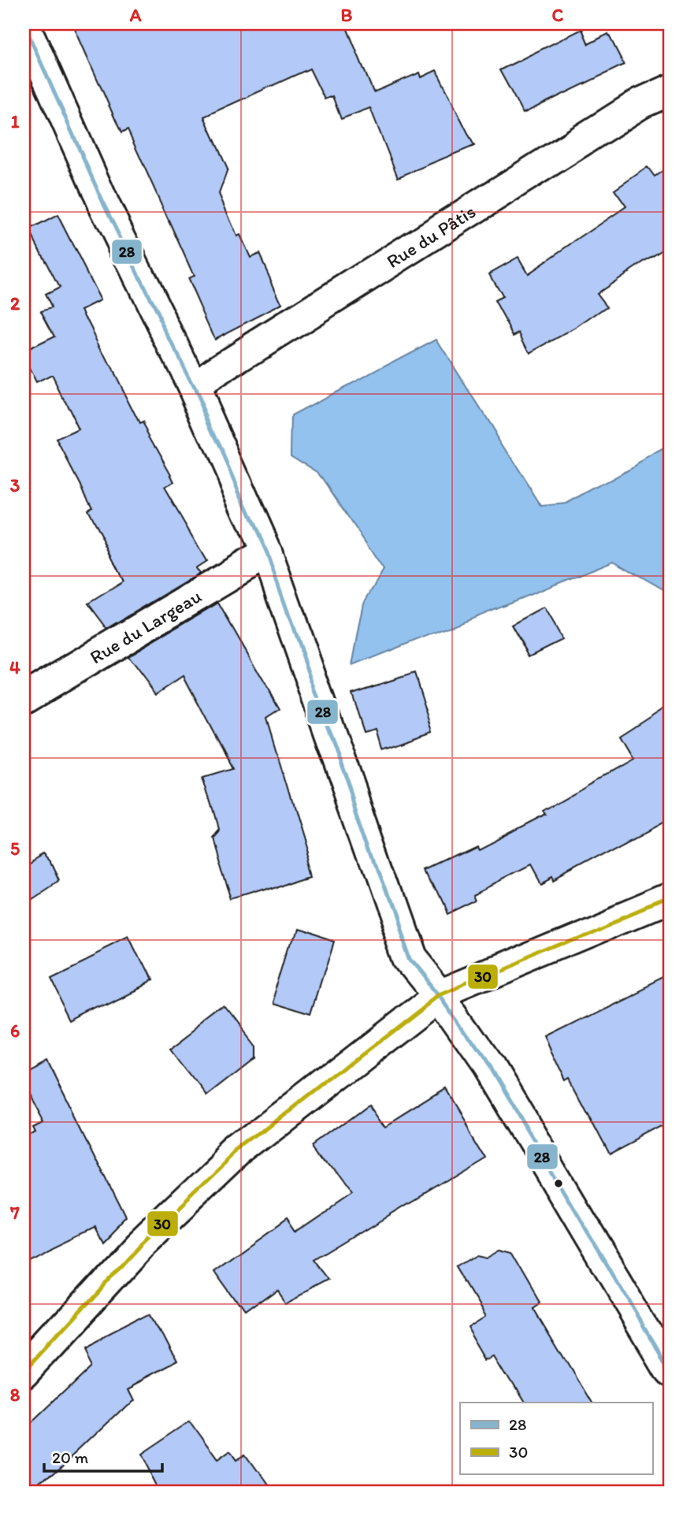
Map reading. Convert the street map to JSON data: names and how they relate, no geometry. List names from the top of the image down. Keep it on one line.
{"streets":{"street":["Rue du Pâtis","Rue du Largeau"]},"lines":["transit line 28","transit line 30"],"legend":["28","30"],"scale_bar":"20 m","grid":{"columns":["A","B","C"],"rows":["1","2","3","4","5","6","7","8"]}}
